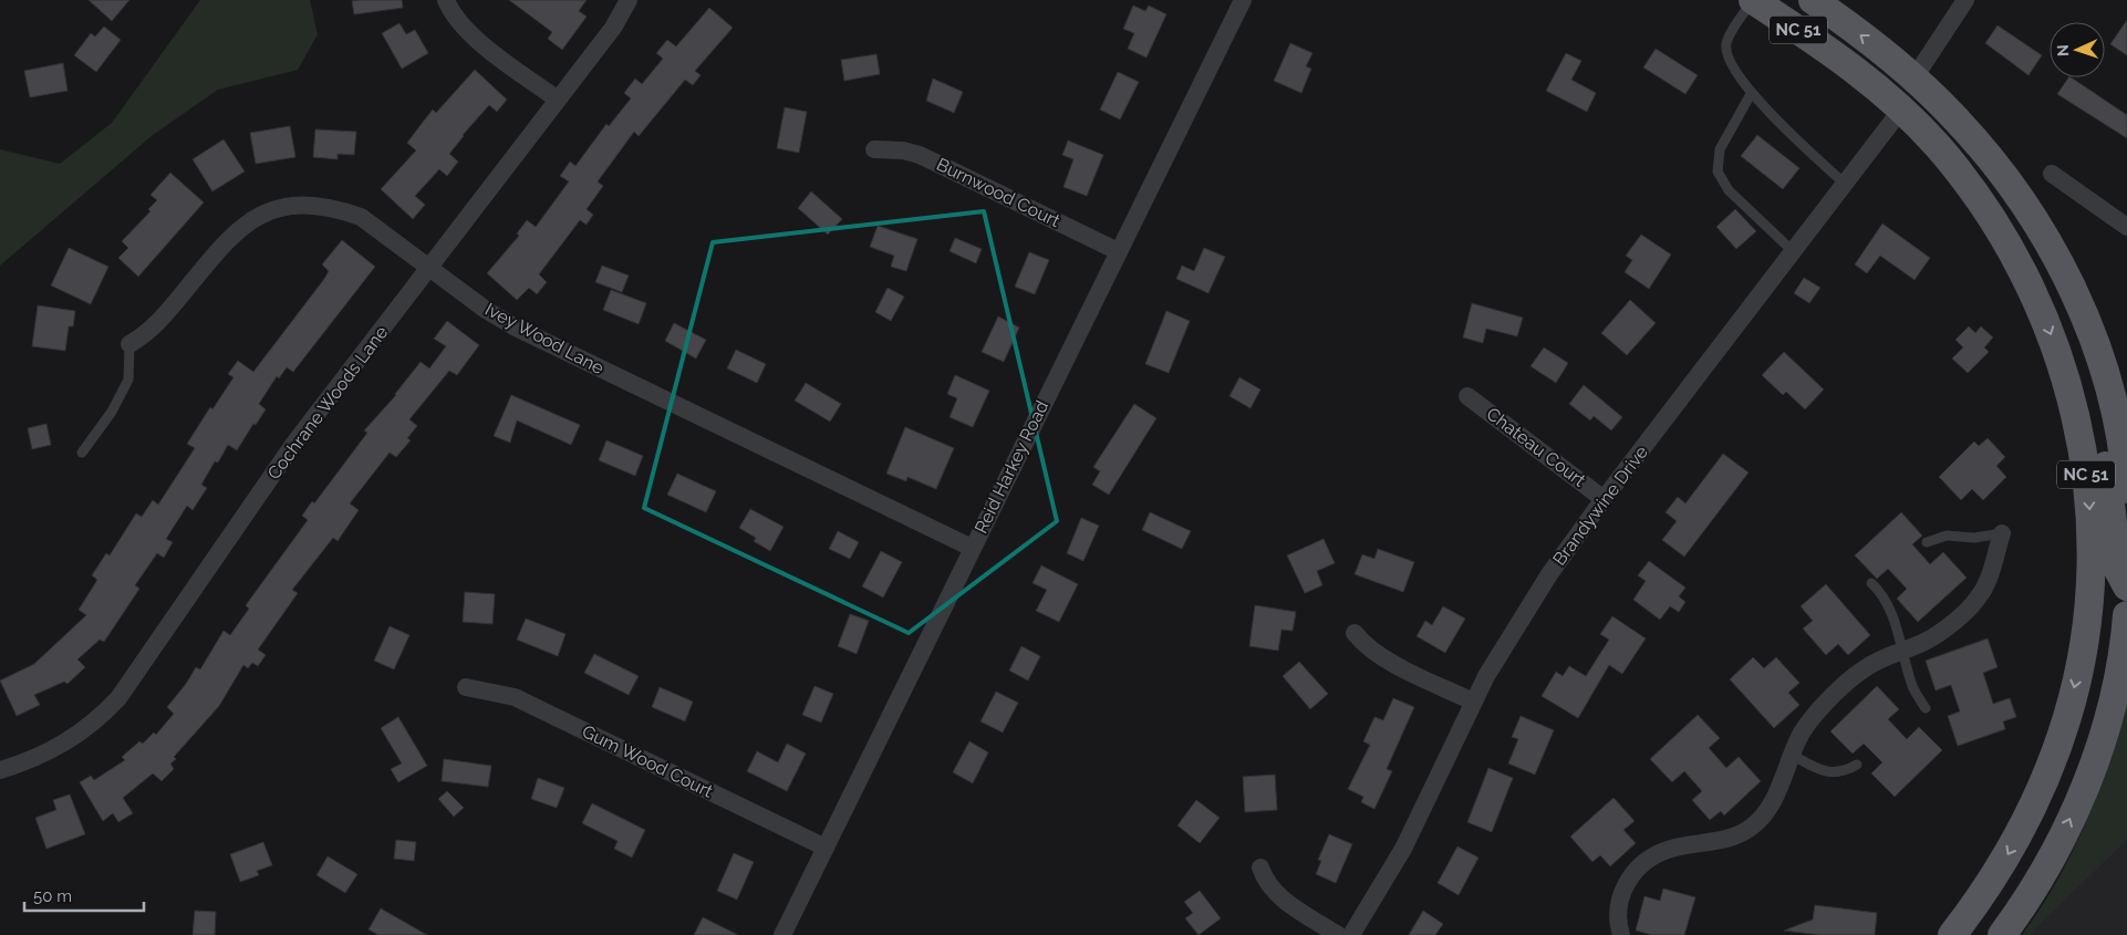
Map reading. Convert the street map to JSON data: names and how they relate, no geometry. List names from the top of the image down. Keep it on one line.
{"streets":{"main road":["NC 51"],"street":["Burnwood Court","Ivey Wood Lane","Cochrane Woods Lane","Chateau Court","Reid Harkey Road","Brandywine Drive","Gum Wood Court"]},"crossings":[["NC 51","Brandywine Drive"],["Burnwood Court","Reid Harkey Road"],["Ivey Wood Lane","Cochrane Woods Lane"],["Ivey Wood Lane","Reid Harkey Road"],["Chateau Court","Brandywine Drive"],["Reid Harkey Road","Gum Wood Court"]],"scale_bar":"50 m","north":"left"}
